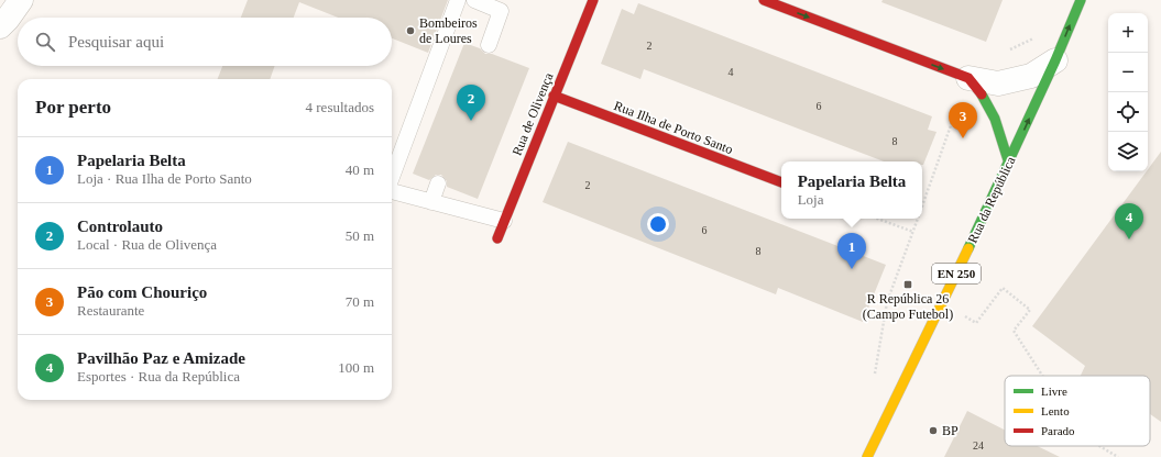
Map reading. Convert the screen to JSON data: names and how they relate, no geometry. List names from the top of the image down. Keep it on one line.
{"streets":{"street":["Rua de Olivença","Rua Ilha de Porto Santo","Rua da República","EN 250"]},"crossings":[["Rua de Olivença","Rua Ilha de Porto Santo"]],"one_way":["Rua da República"],"places":{"other":["Bombeiros de Loures","BP"],"transit":["R República 26 (Campo Futebol)"]},"house_numbers":["2","4","6","8","2","6","8","24"],"legend":["Livre","Lento","Parado"],"page":{"map_buttons":["+","−"],"search":"Pesquisar aqui","heading":["Por perto","4 resultados"],"pins":["2","3","4","1"],"list":[{"mark":"1","name":"Papelaria Belta","note":"Loja · Rua Ilha de Porto Santo","value":"40 m"},{"mark":"2","name":"Controlauto","note":"Local · Rua de Olivença","value":"50 m"},{"mark":"3","name":"Pão com Chouriço","note":"Restaurante","value":"70 m"},{"mark":"4","name":"Pavilhão Paz e Amizade","note":"Esportes · Rua da República","value":"100 m"}],"popup":["Papelaria Belta","Loja"]}}
